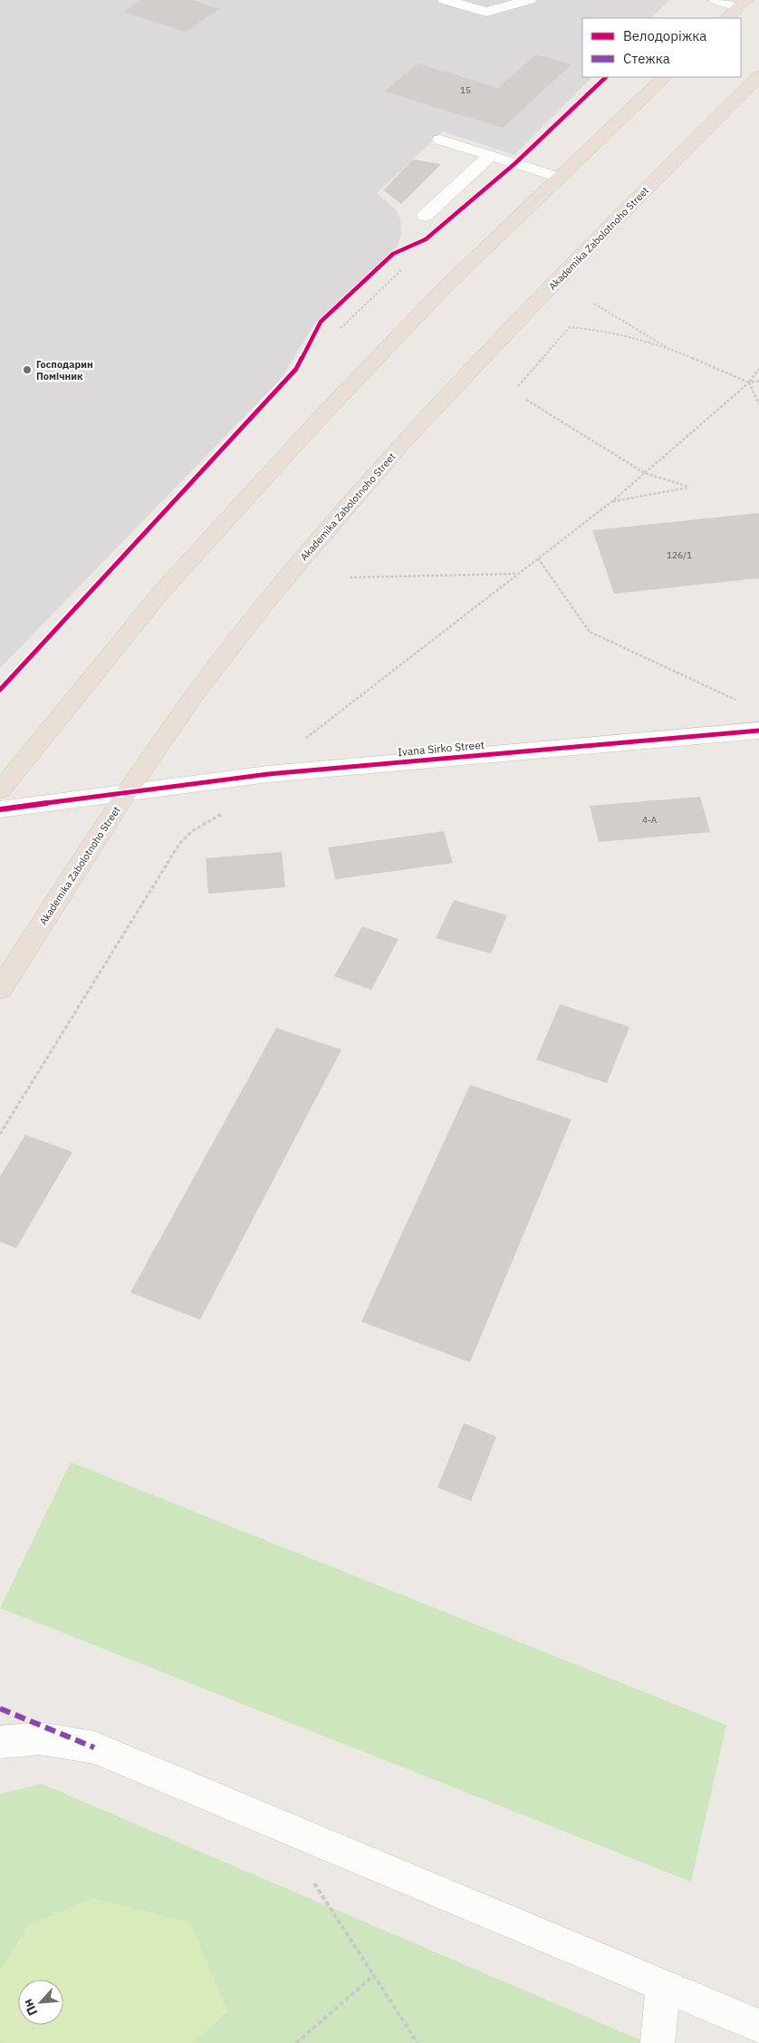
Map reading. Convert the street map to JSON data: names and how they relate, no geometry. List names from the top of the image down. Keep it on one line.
{"streets":{"highway":["Akademika Zabolotnoho Street"],"street":["Ivana Sirko Street"]},"crossings":[["Akademika Zabolotnoho Street","Ivana Sirko Street"]],"places":["Господарин Помічник"],"house_numbers":["15","126/1","4-А"],"legend":["Велодоріжка","Стежка"],"north":"bottom left"}
